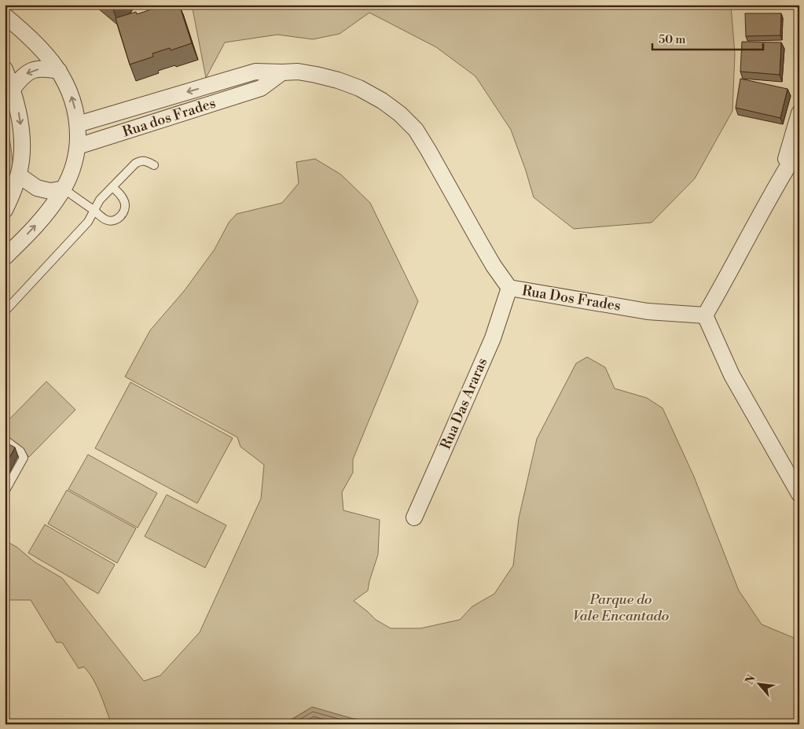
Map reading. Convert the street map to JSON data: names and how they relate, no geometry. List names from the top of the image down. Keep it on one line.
{"streets":{"street":["Rua dos Frades","Rua Dos Frades","Rua Das Araras"]},"crossings":[["Rua dos Frades","Rua Dos Frades"],["Rua Dos Frades","Rua Das Araras"]],"parks":["Parque do Vale Encantado"],"scale_bar":"50 m","north":"top left"}
